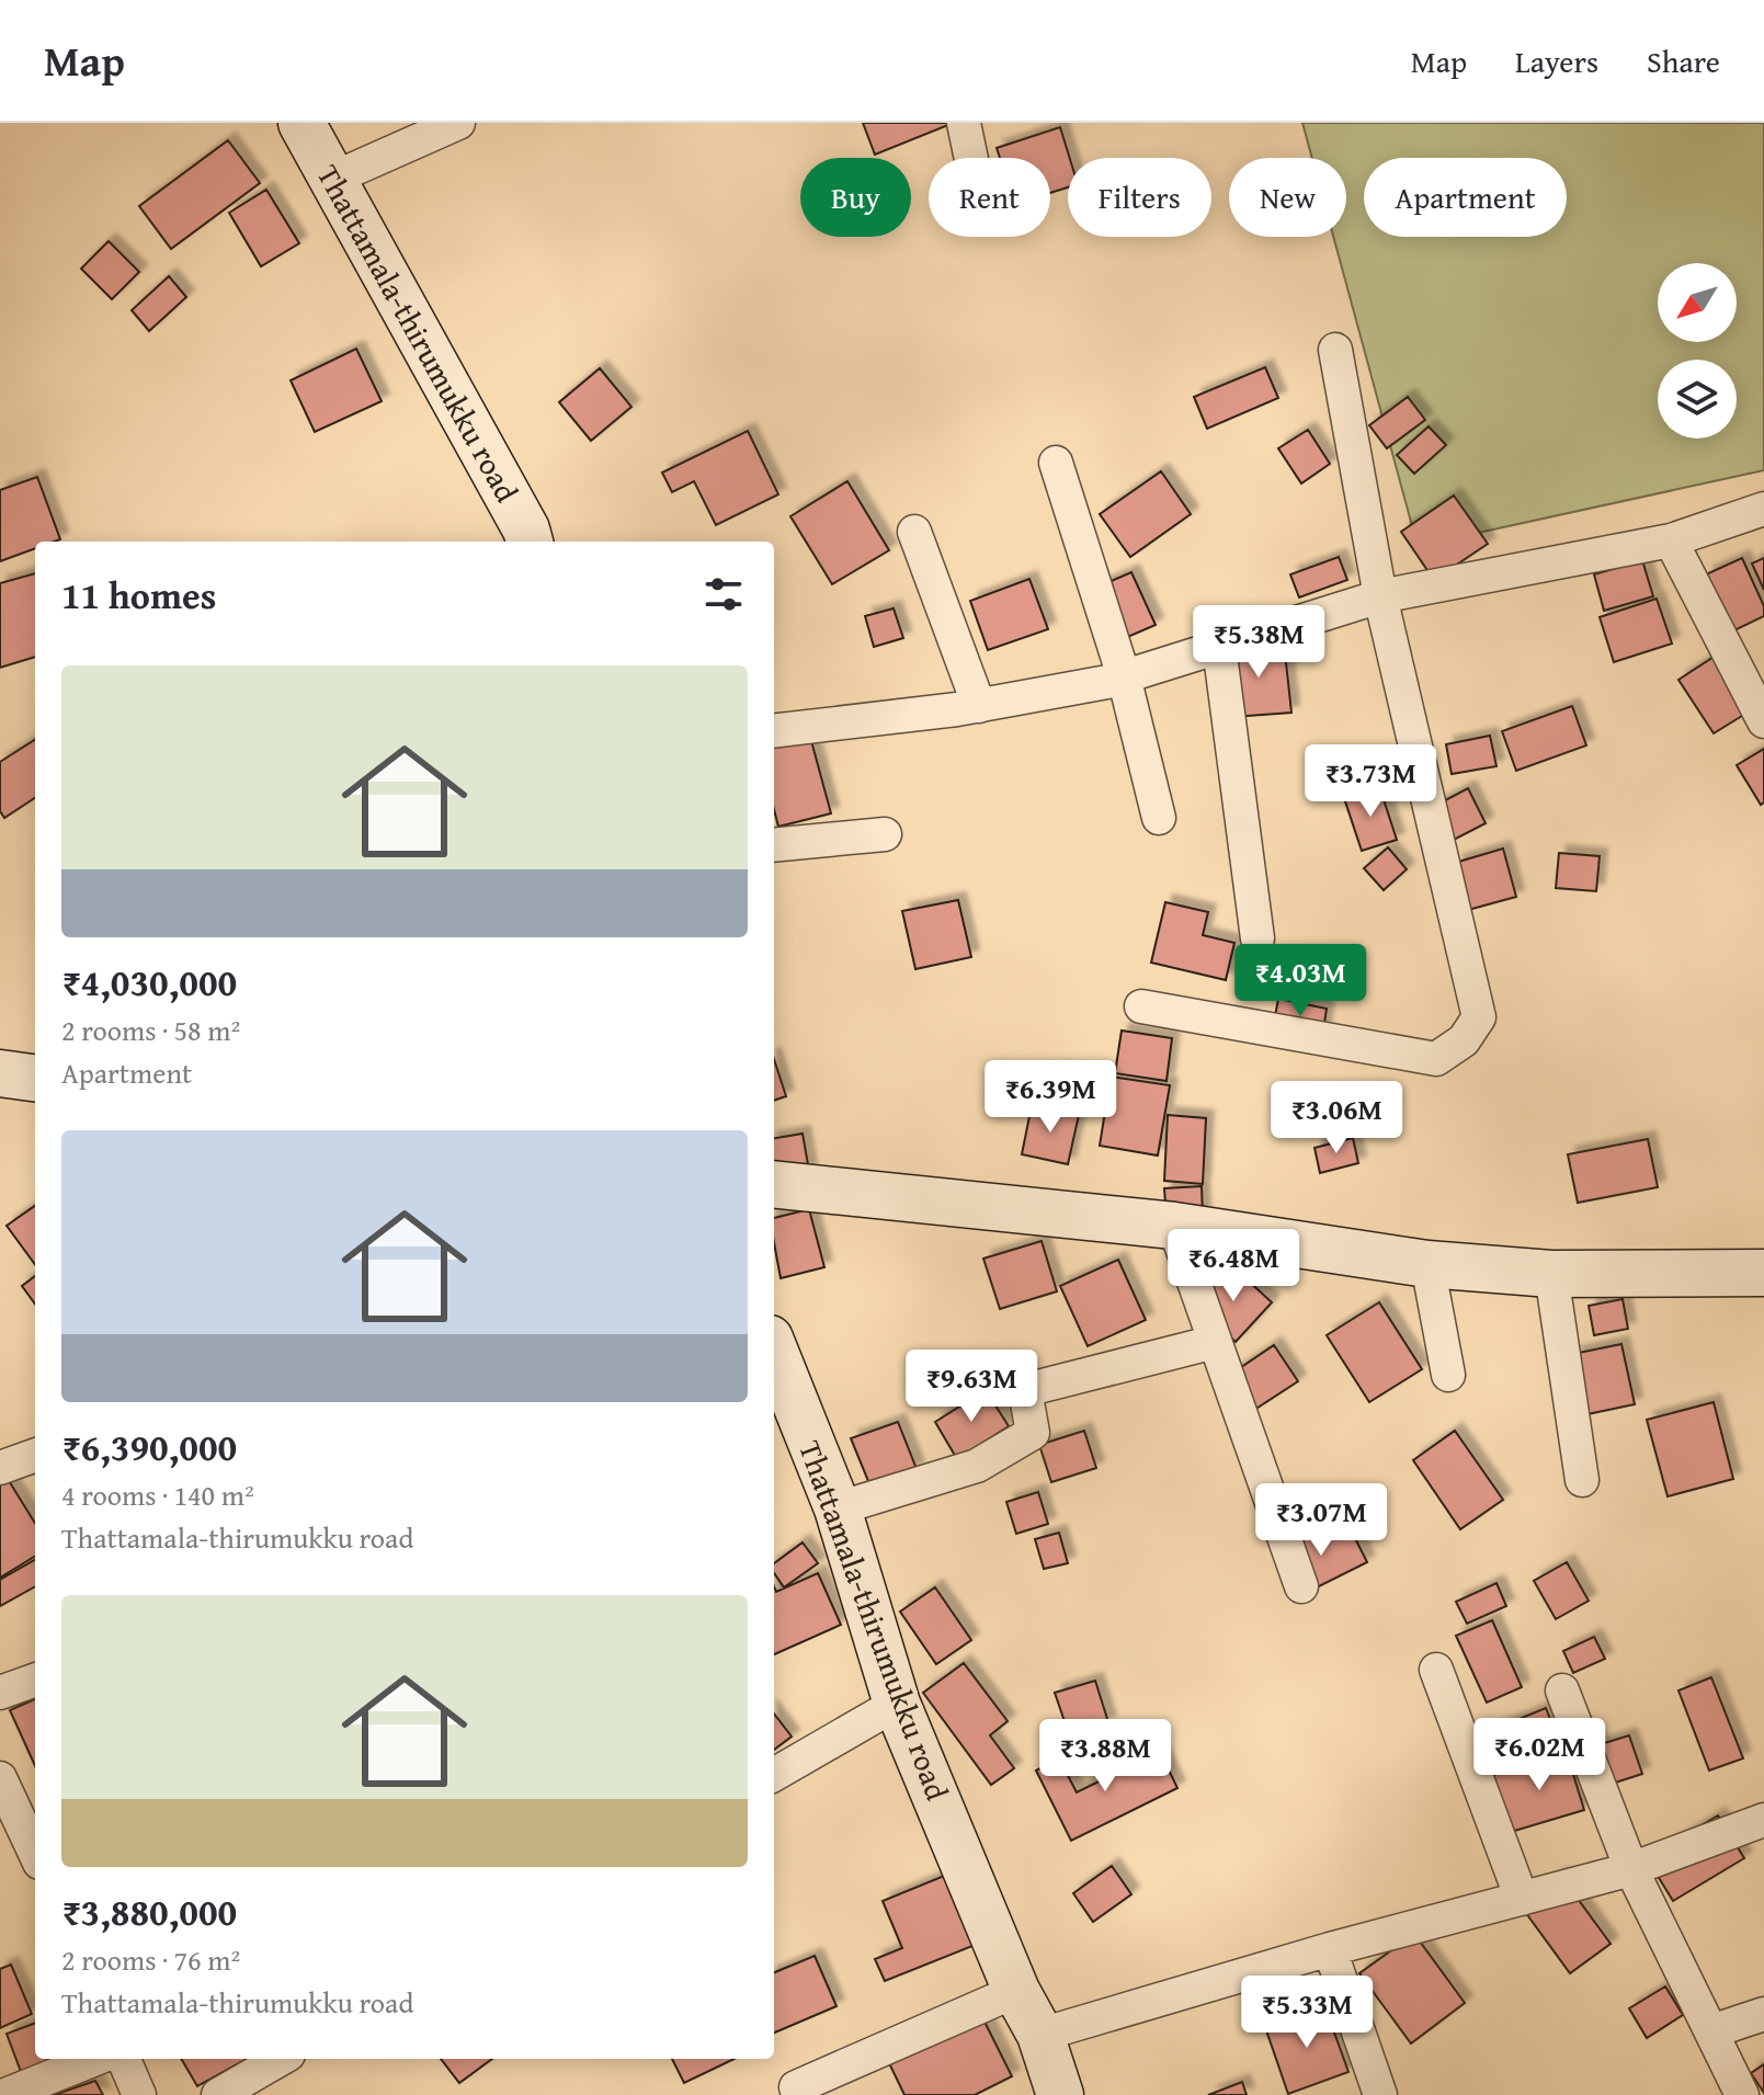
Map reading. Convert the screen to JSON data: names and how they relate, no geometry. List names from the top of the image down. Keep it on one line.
{"streets":{"street":["Thattamala-thirumukku road"]},"north":"bottom left","page":{"header":"Map","nav":["Map","Layers","Share"],"chip":["Buy","Rent","Filters","New","Apartment"],"heading":"11 homes","price":["₹5.38M","₹3.73M","₹4.03M","₹6.39M","₹3.06M","₹6.48M","₹9.63M","₹3.07M","₹6.02M","₹3.88M","₹5.33M"],"list":[{"name":"₹4,030,000","note":"2 rooms · 58 m² · Apartment"},{"name":"₹6,390,000","note":"4 rooms · 140 m² · Thattamala-thirumukku road"},{"name":"₹3,880,000","note":"2 rooms · 76 m² · Thattamala-thirumukku road"}]}}
